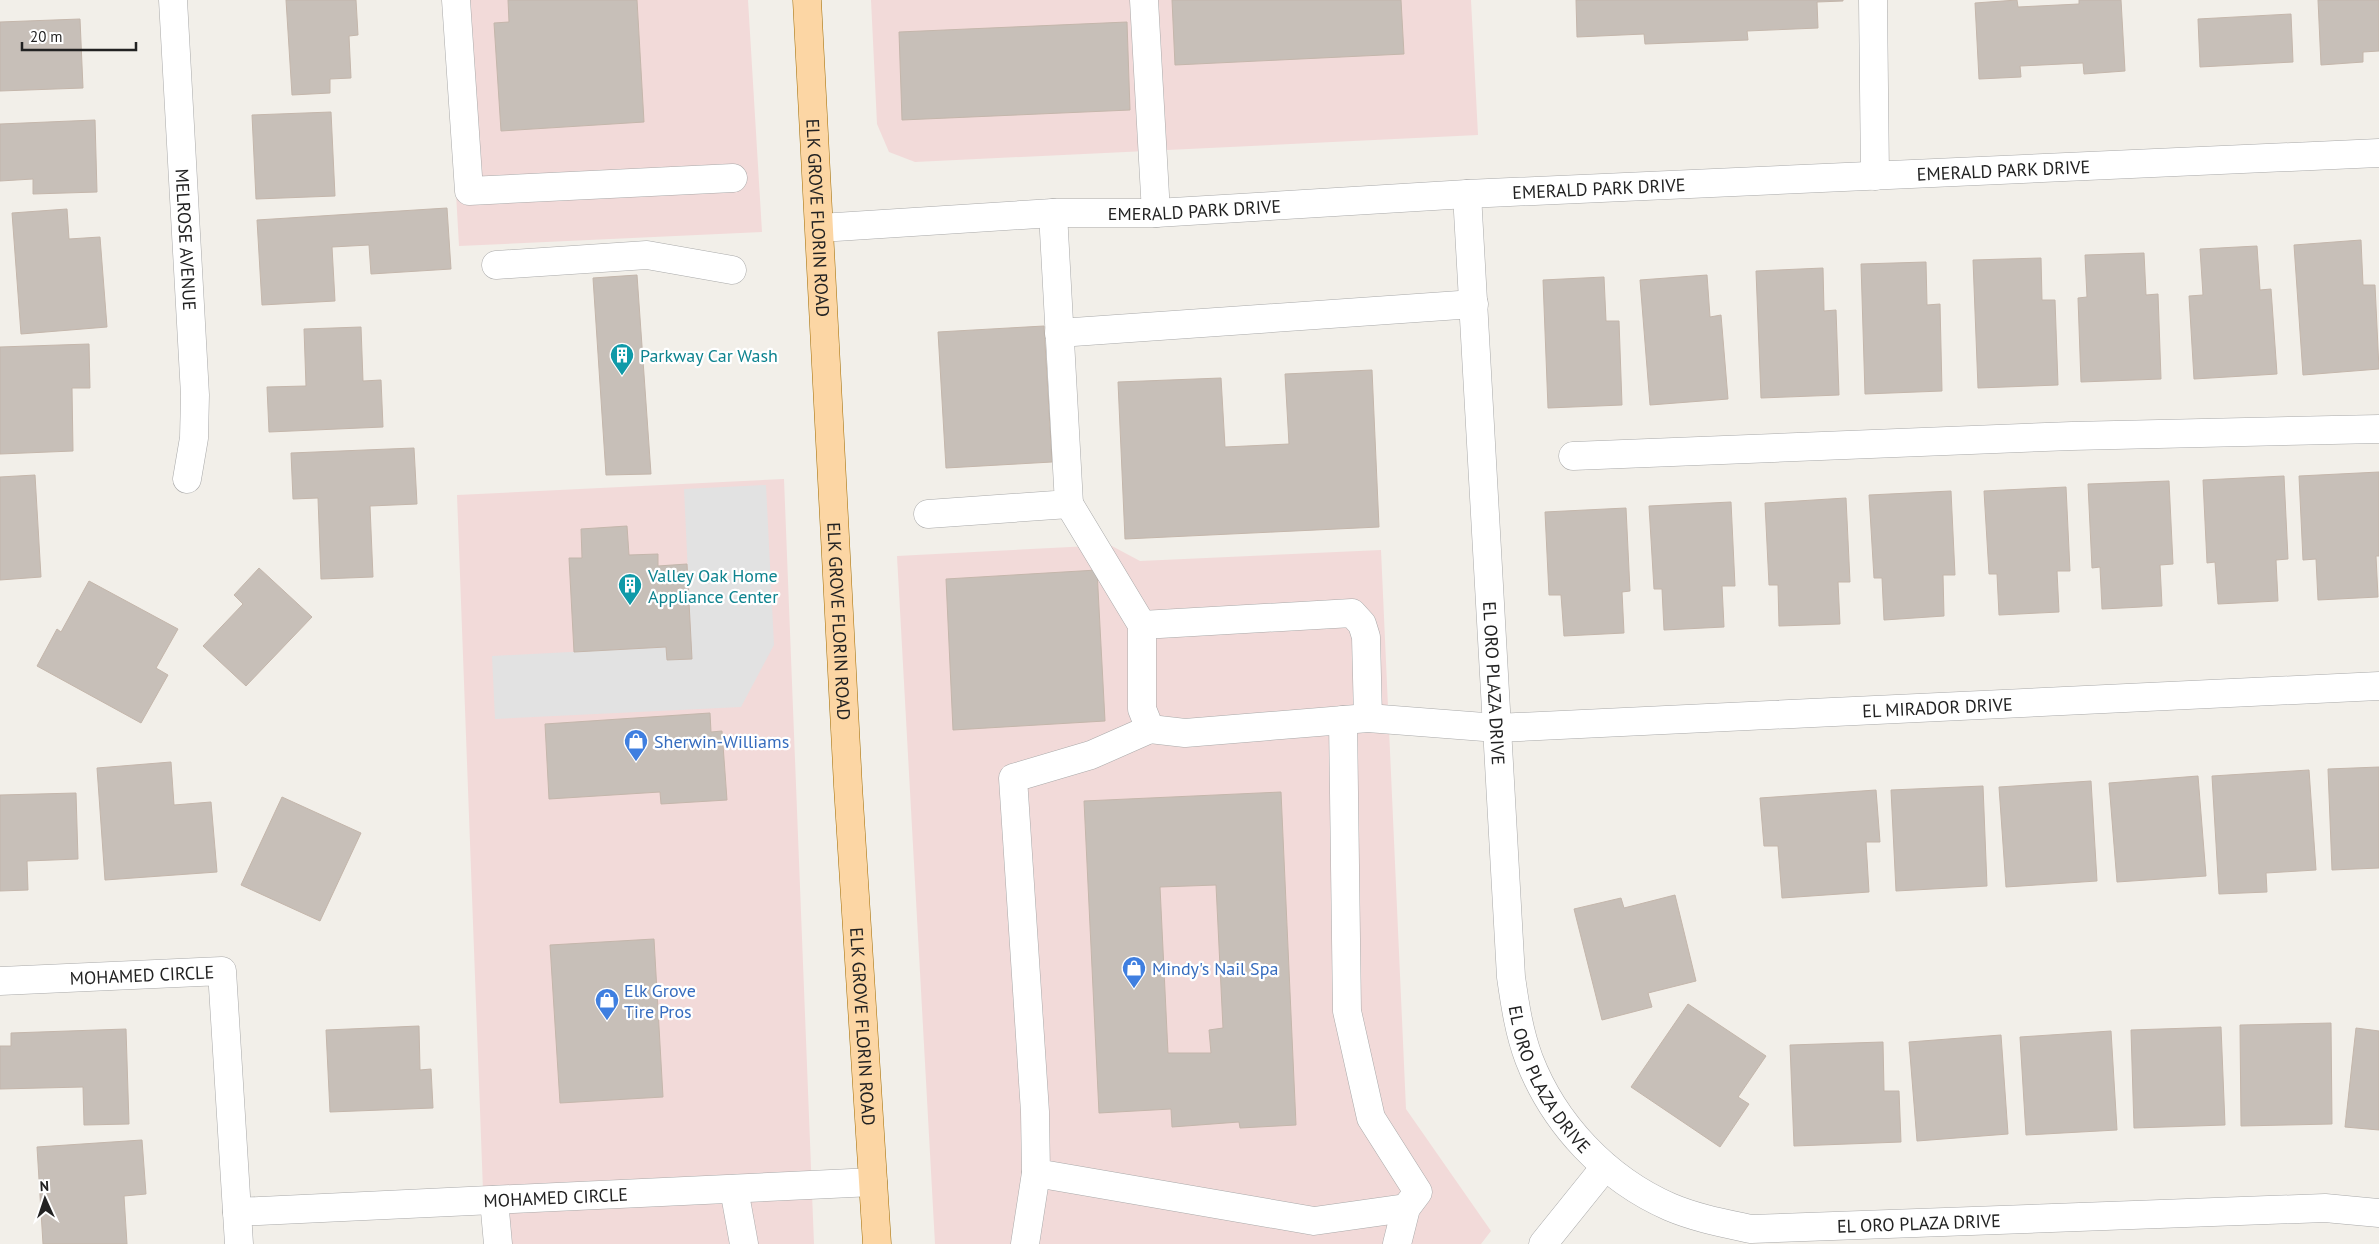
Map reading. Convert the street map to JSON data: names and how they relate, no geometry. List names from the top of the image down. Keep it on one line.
{"streets":{"main road":["ELK GROVE FLORIN ROAD"],"street":["EMERALD PARK DRIVE","MELROSE AVENUE","EL ORO PLAZA DRIVE","EL MIRADOR DRIVE","MOHAMED CIRCLE"]},"crossings":[["EMERALD PARK DRIVE","ELK GROVE FLORIN ROAD"],["EMERALD PARK DRIVE","EL ORO PLAZA DRIVE"],["ELK GROVE FLORIN ROAD","MOHAMED CIRCLE"],["EL ORO PLAZA DRIVE","EL MIRADOR DRIVE"]],"places":{"building":["Parkway Car Wash","Valley Oak Home Appliance Center"],"shop":["Sherwin-Williams","Mindy's Nail Spa","Elk Grove Tire Pros"]},"scale_bar":"20 m","north":"top"}
